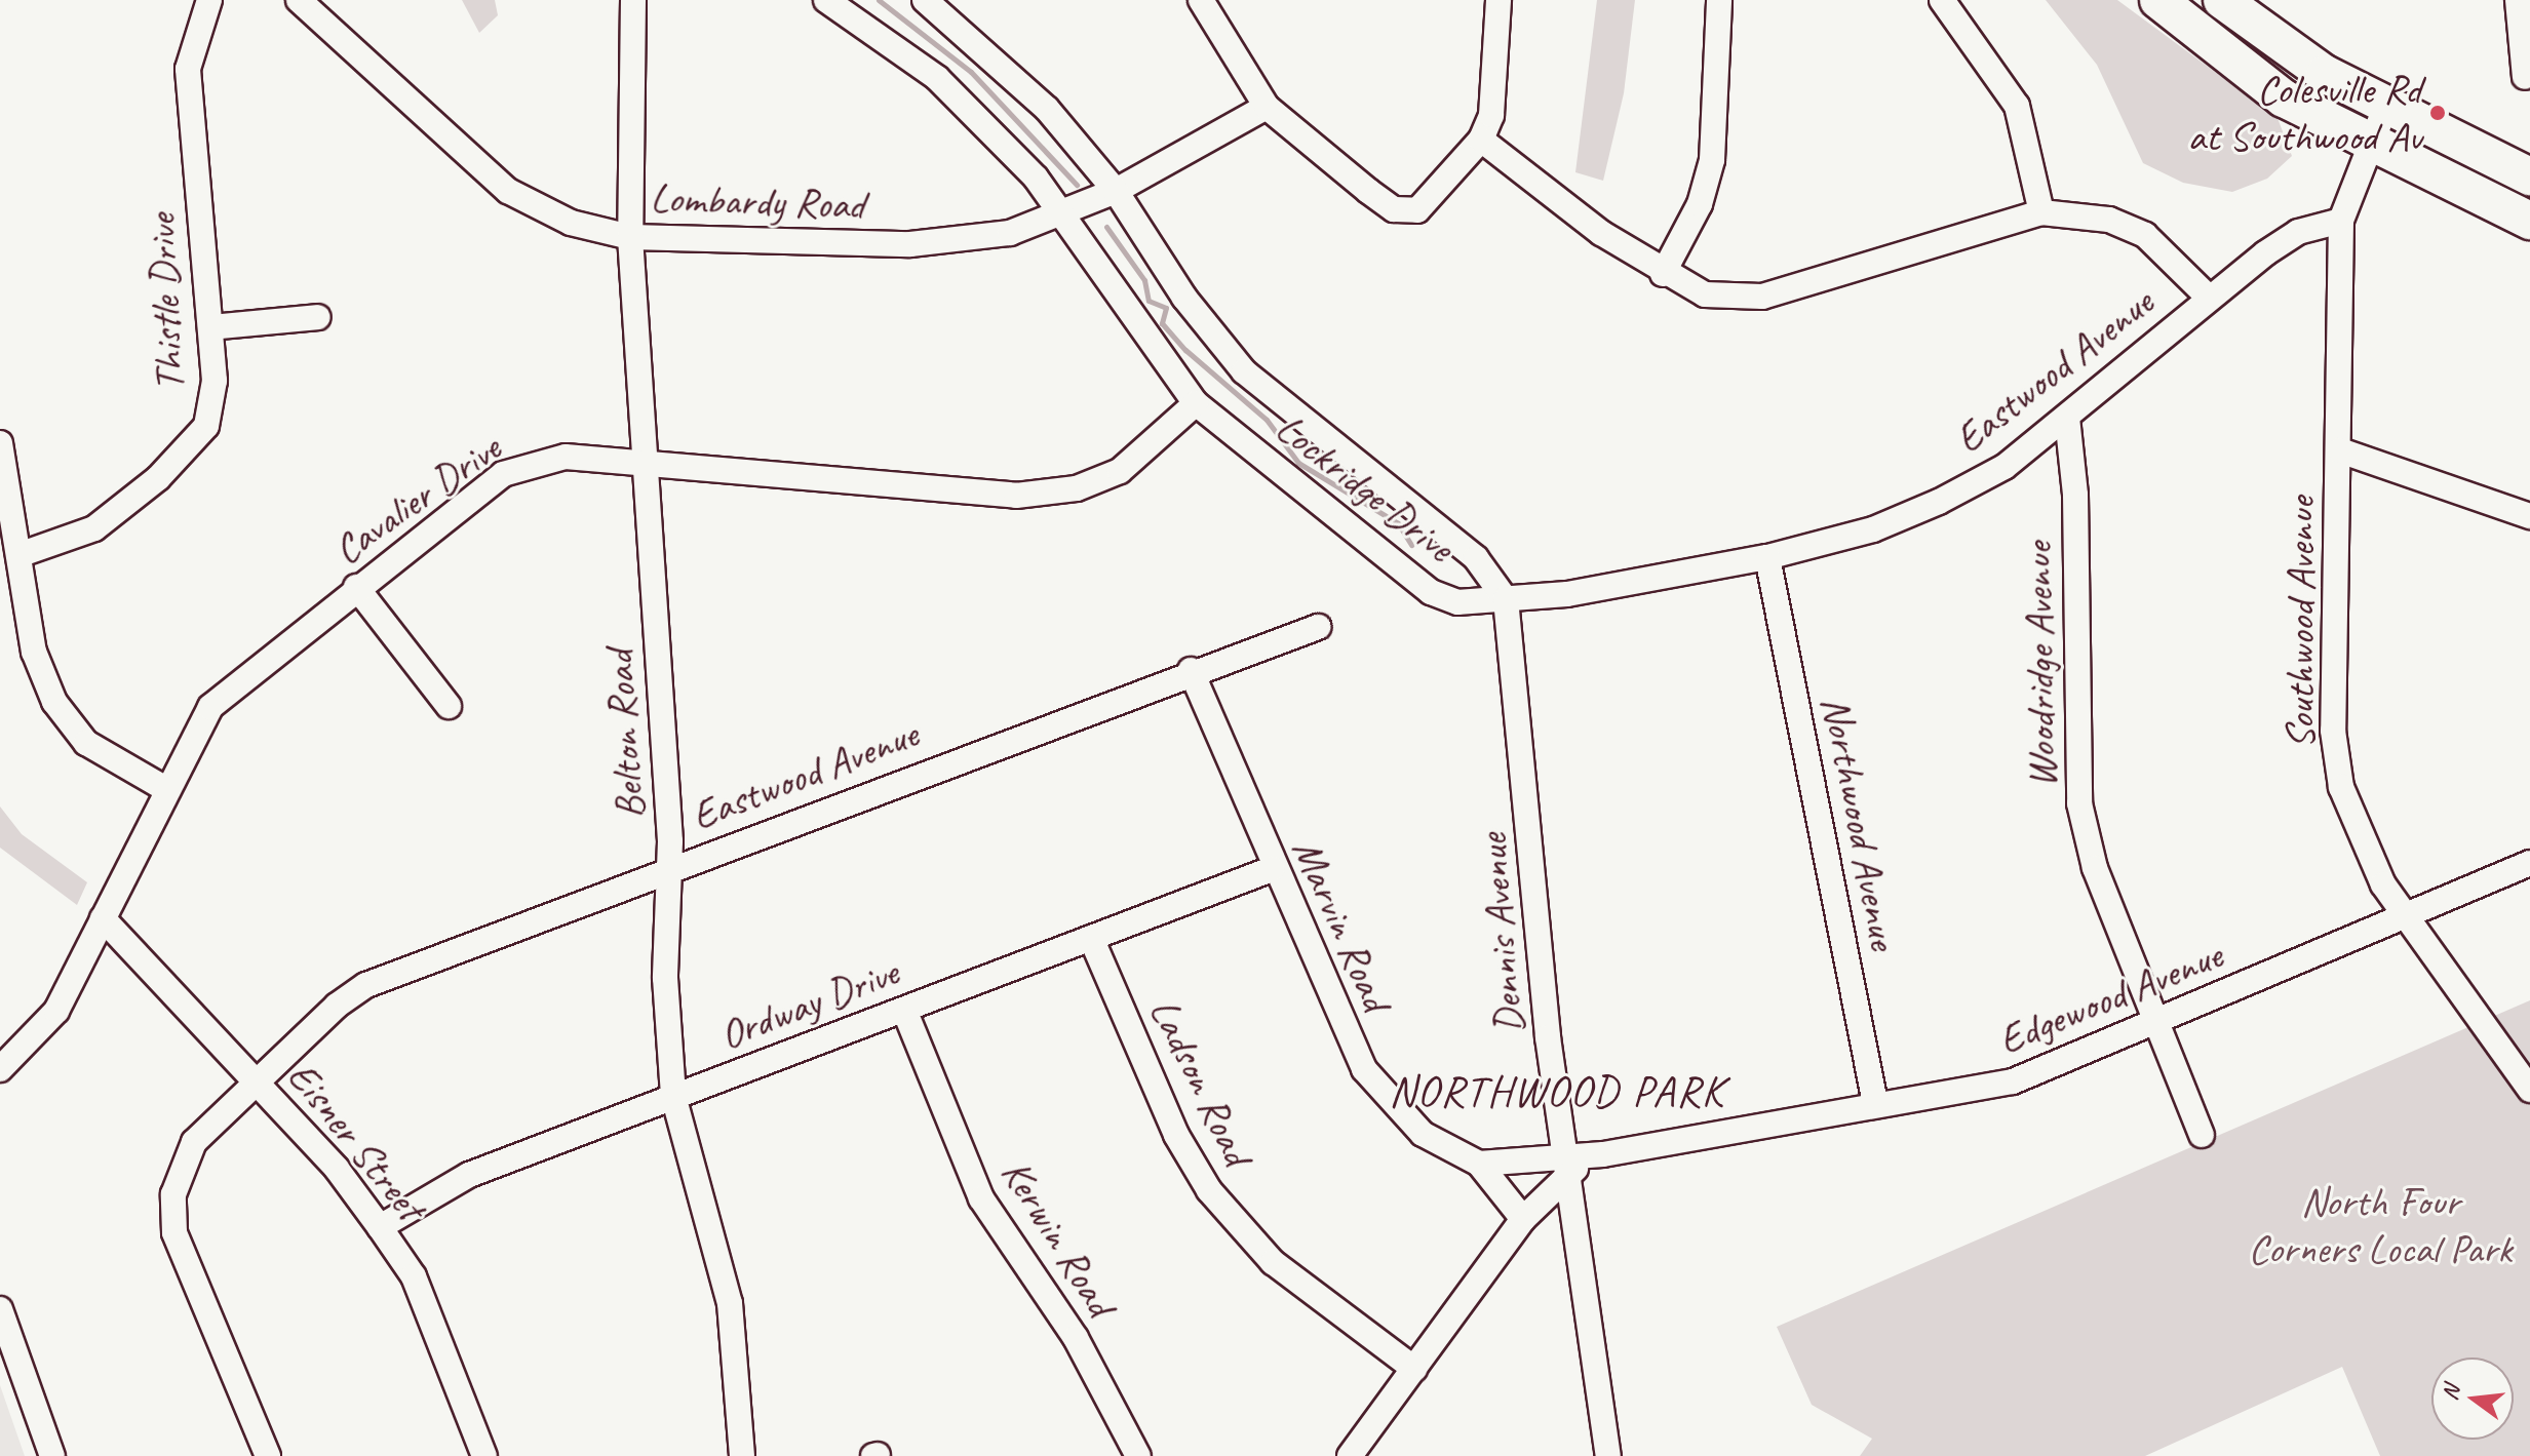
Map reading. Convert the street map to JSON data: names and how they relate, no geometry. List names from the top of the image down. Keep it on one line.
{"streets":{"street":["Lombardy Road","Thistle Drive","Eastwood Avenue","Lockridge Drive","Cavalier Drive","Southwood Avenue","Woodridge Avenue","Belton Road","Northwood Avenue","Marvin Road","Dennis Avenue","Edgewood Avenue","Ordway Drive","Ladson Road","Eisner Street","Kerwin Road"]},"crossings":[["Lombardy Road","Lockridge Drive"],["Lombardy Road","Belton Road"],["Eastwood Avenue","Lockridge Drive"],["Eastwood Avenue","Southwood Avenue"],["Eastwood Avenue","Woodridge Avenue"],["Eastwood Avenue","Belton Road"],["Eastwood Avenue","Northwood Avenue"],["Eastwood Avenue","Marvin Road"],["Eastwood Avenue","Dennis Avenue"],["Eastwood Avenue","Eisner Street"],["Lockridge Drive","Cavalier Drive"],["Lockridge Drive","Dennis Avenue"],["Cavalier Drive","Belton Road"],["Cavalier Drive","Eisner Street"],["Southwood Avenue","Edgewood Avenue"],["Woodridge Avenue","Edgewood Avenue"],["Belton Road","Ordway Drive"],["Northwood Avenue","Edgewood Avenue"],["Marvin Road","Ordway Drive"],["Dennis Avenue","Edgewood Avenue"],["Ordway Drive","Ladson Road"],["Ordway Drive","Eisner Street"],["Ordway Drive","Kerwin Road"]],"districts":["NORTHWOOD PARK"],"parks":["North Four Corners Local Park"],"places":["Colesville Rd at Southwood Av"],"north":"left"}
